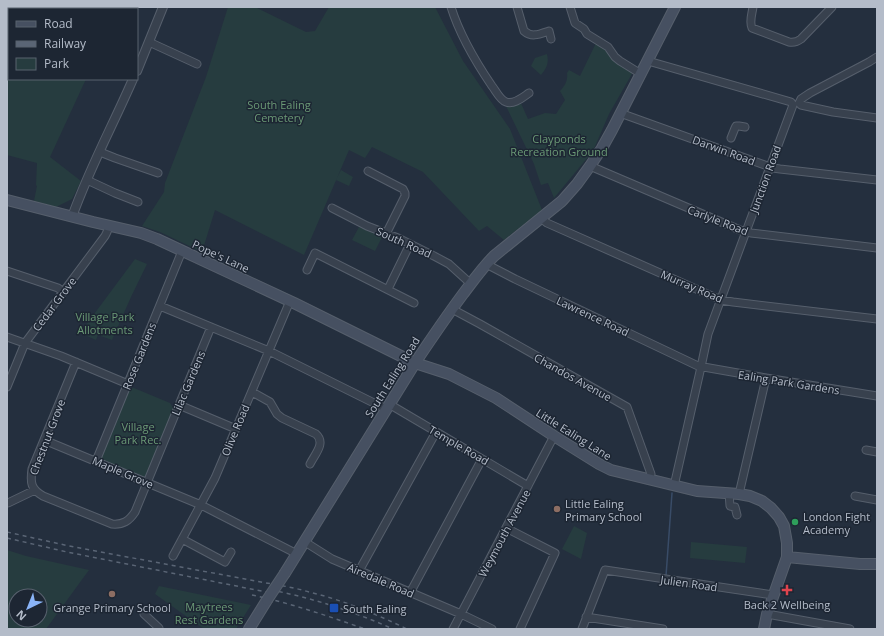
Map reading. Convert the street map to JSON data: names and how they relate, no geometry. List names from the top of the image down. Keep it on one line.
{"streets":{"main road":["Pope's Lane","South Ealing Road","Little Ealing Lane"],"street":["Darwin Road","Junction Road","Carlyle Road","South Road","Murray Road","Cedar Grove","Lawrence Road","Rose Gardens","Chandos Avenue","Ealing Park Gardens","Lilac Gardens","Olive Road","Chestnut Grove","Temple Road","Maple Grove","Weymouth Avenue","Airedale Road","Julien Road"]},"crossings":[["Darwin Road","Junction Road"],["Darwin Road","South Ealing Road"],["Junction Road","Carlyle Road"],["Junction Road","Murray Road"],["Junction Road","Lawrence Road"],["Junction Road","Ealing Park Gardens"],["Junction Road","Little Ealing Lane"],["Carlyle Road","South Ealing Road"],["South Road","South Ealing Road"],["Pope's Lane","Cedar Grove"],["Pope's Lane","Rose Gardens"],["Pope's Lane","South Ealing Road"],["Pope's Lane","Olive Road"],["Pope's Lane","Little Ealing Lane"],["Murray Road","South Ealing Road"],["Lawrence Road","South Ealing Road"],["Lawrence Road","Ealing Park Gardens"],["Rose Gardens","Temple Road"],["Rose Gardens","Maple Grove"],["South Ealing Road","Chandos Avenue"],["South Ealing Road","Little Ealing Lane"],["South Ealing Road","Temple Road"],["South Ealing Road","Maple Grove"],["South Ealing Road","Airedale Road"],["Chandos Avenue","Little Ealing Lane"],["Lilac Gardens","Chestnut Grove"],["Lilac Gardens","Temple Road"],["Lilac Gardens","Maple Grove"],["Olive Road","Temple Road"],["Olive Road","Maple Grove"],["Little Ealing Lane","Weymouth Avenue"],["Chestnut Grove","Maple Grove"],["Temple Road","Weymouth Avenue"],["Weymouth Avenue","Airedale Road"]],"parks":["South Ealing Cemetery","Clayponds Recreation Ground","Village Park Allotments","Village Park Rec.","Maytrees Rest Gardens"],"places":{"other":["Little Ealing Primary School","London Fight Academy","Grange Primary School"],"health":["Back 2 Wellbeing"],"transit":["South Ealing"]},"legend":["Road","Railway","Park"],"north":"bottom left"}
